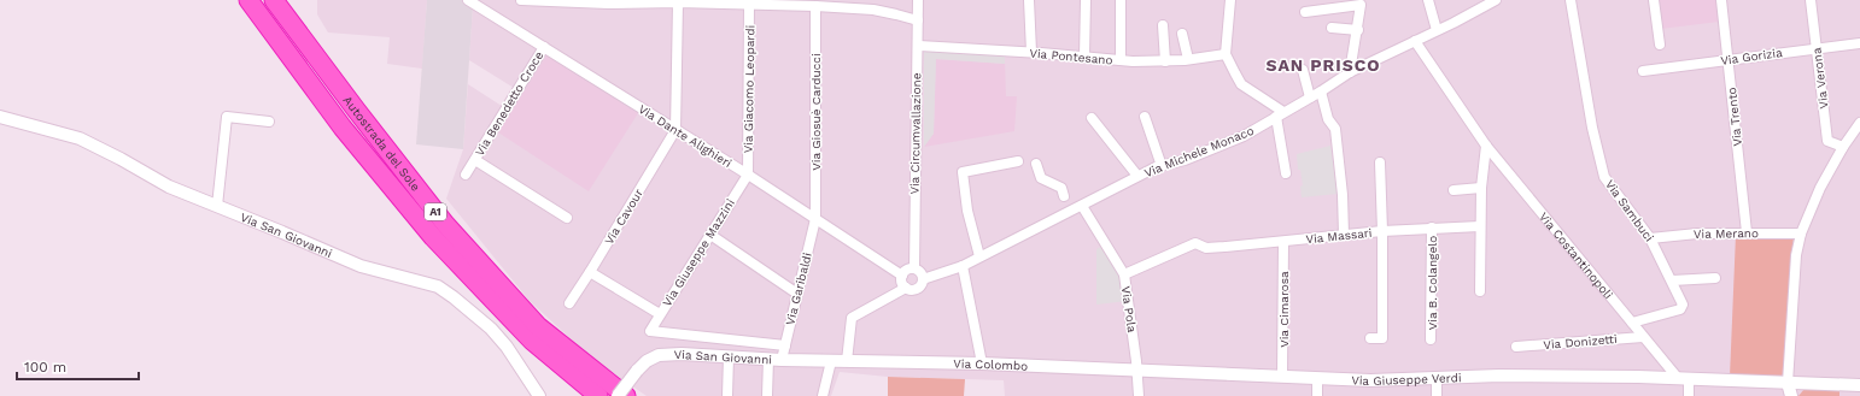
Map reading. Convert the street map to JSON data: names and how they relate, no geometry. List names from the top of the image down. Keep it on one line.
{"streets":{"highway":["Autostrada del Sole","A1"],"street":["Via Pontesano","Via Gorizia","Via Verona","Via Giacomo Leopardi","Via Benedetto Croce","Via Giosuè Carducci","Via Trento","Via Circumvallazione","Via Dante Alighieri","Via Michele Monaco","Via Sambuci","Via Cavour","Via Merano","Via San Giovanni","Via Massari","Via Giuseppe Mazzini","Via Costantinopoli","Via B. Colangelo","Via Garibaldi","Via Pola","Via Cimarosa","Via Donizetti","Via Colombo","Via Giuseppe Verdi"]},"crossings":[["Via Pontesano","Via Circumvallazione"],["Via Gorizia","Via Verona"],["Via Gorizia","Via Trento"],["Via Giacomo Leopardi","Via Dante Alighieri"],["Via Giacomo Leopardi","Via Giuseppe Mazzini"],["Via Benedetto Croce","Via Dante Alighieri"],["Via Giosuè Carducci","Via Dante Alighieri"],["Via Giosuè Carducci","Via Garibaldi"],["Via Trento","Via Merano"],["Via Circumvallazione","Via Dante Alighieri"],["Via Circumvallazione","Via Michele Monaco"],["Via Dante Alighieri","Via Michele Monaco"],["Via Dante Alighieri","Via Cavour"],["Via Dante Alighieri","Via Giuseppe Mazzini"],["Via Dante Alighieri","Via Garibaldi"],["Via Michele Monaco","Via Costantinopoli"],["Via Michele Monaco","Via Pola"],["Via Sambuci","Via Merano"],["Via Sambuci","Via Costantinopoli"],["Via San Giovanni","Via Garibaldi"],["Via San Giovanni","Via Colombo"],["Via Massari","Via B. Colangelo"],["Via Massari","Via Pola"],["Via Massari","Via Cimarosa"],["Via Giuseppe Mazzini","Via Garibaldi"],["Via Costantinopoli","Via Donizetti"],["Via Costantinopoli","Via Giuseppe Verdi"],["Via Pola","Via Colombo"],["Via Pola","Via Giuseppe Verdi"],["Via Cimarosa","Via Giuseppe Verdi"],["Via Colombo","Via Giuseppe Verdi"]],"districts":["SAN PRISCO"],"scale_bar":"100 m"}
